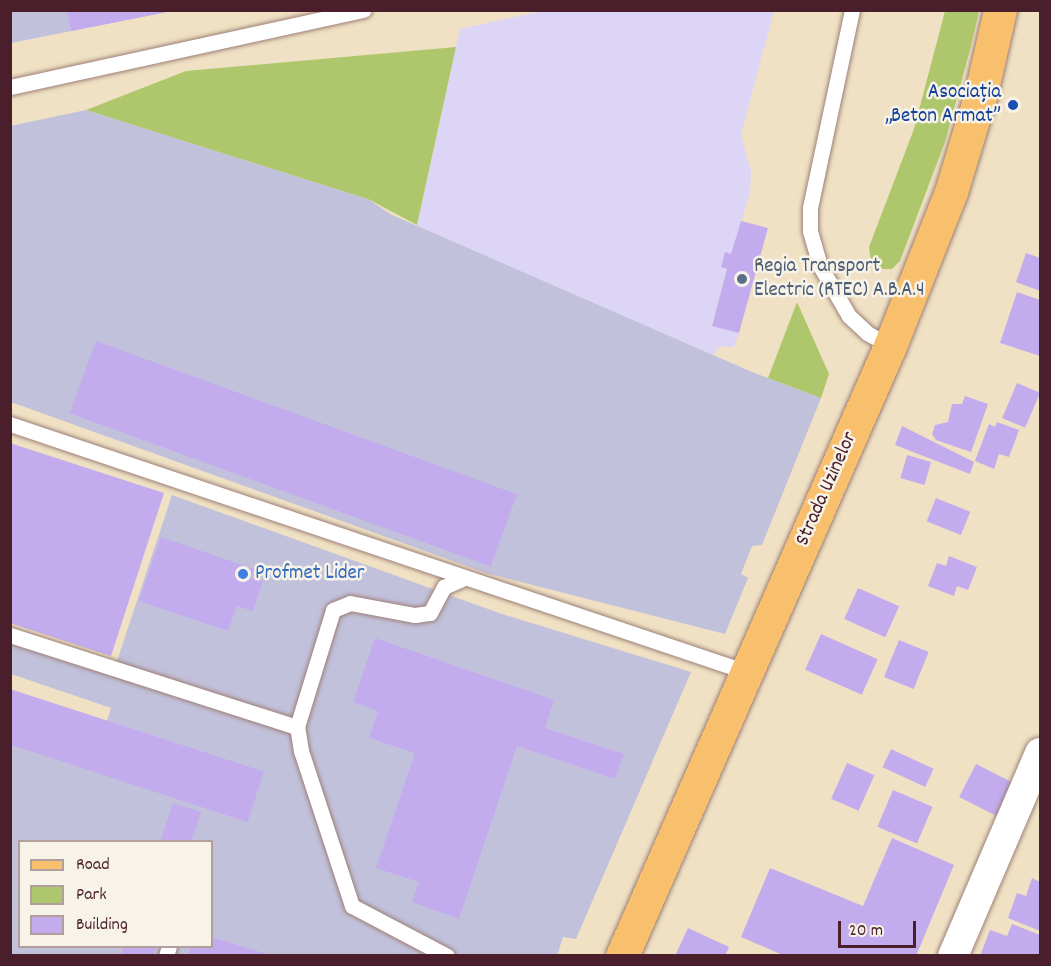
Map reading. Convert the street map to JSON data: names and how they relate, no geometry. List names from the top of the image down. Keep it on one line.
{"streets":{"main road":["Strada Uzinelor"]},"places":["Asociația „Beton Armat”","Regia Transport Electric (RTEC) A.B.A.4","Profmet Lider"],"legend":["Road","Park","Building"],"scale_bar":"20 m"}
